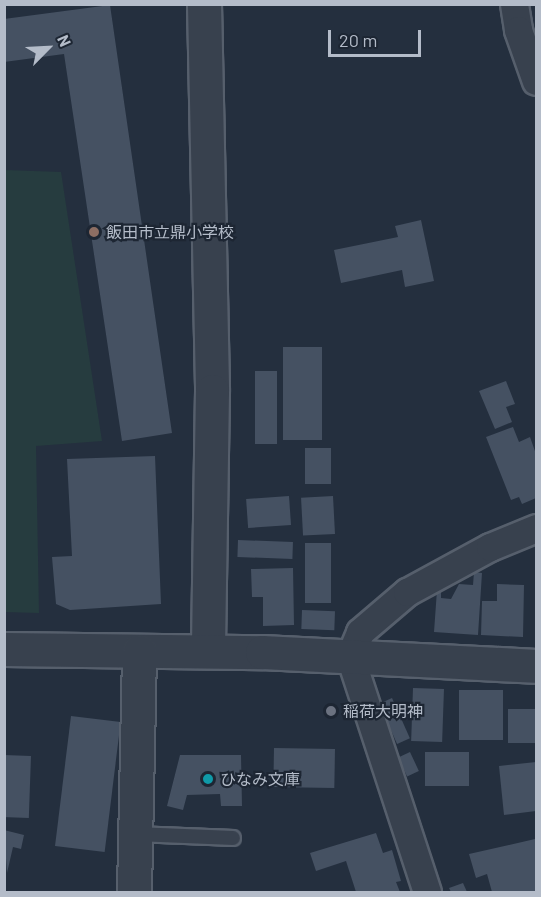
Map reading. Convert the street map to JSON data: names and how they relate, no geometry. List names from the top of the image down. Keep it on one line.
{"places":["飯田市立鼎小学校","稲荷大明神","ひなみ文庫"],"scale_bar":"20 m","north":"top right"}
